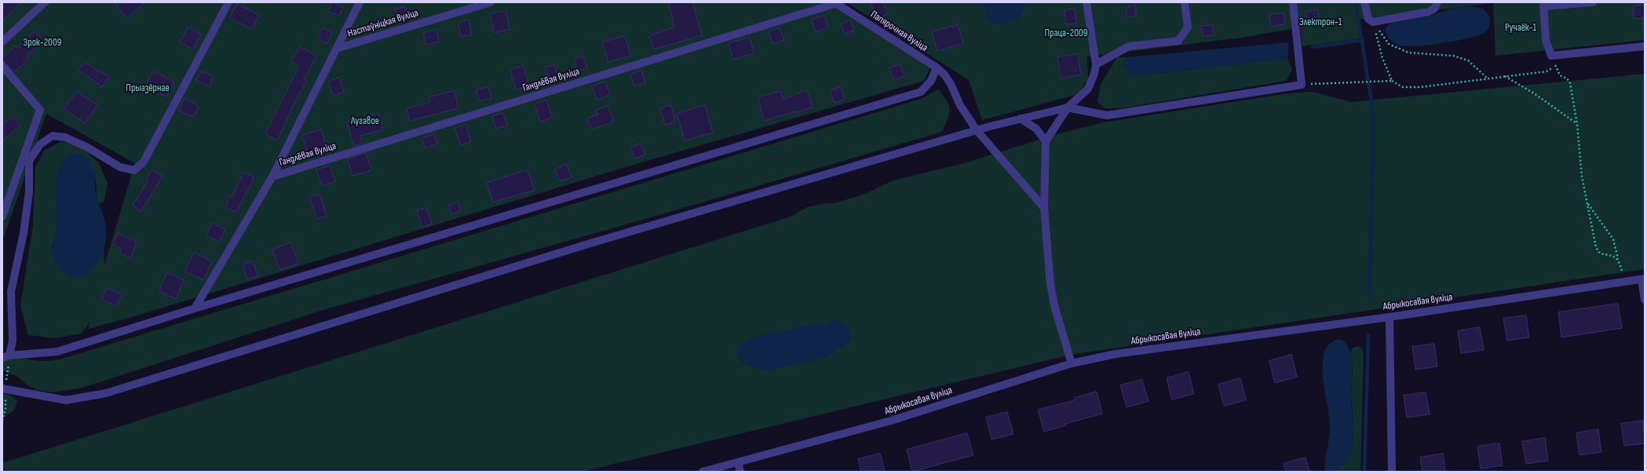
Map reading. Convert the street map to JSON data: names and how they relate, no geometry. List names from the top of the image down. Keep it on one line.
{"streets":{"street":["Настаўніцкая вуліца","Папярочная вуліца","Гандлёвая вуліца","Абрыкосавая вуліца"]},"crossings":[["Папярочная вуліца","Гандлёвая вуліца"]],"parks":["Электрон-1","Ручаёк-1","Праца-2009","Зрок-2009","Прыазёрнае","Лугавое"]}
